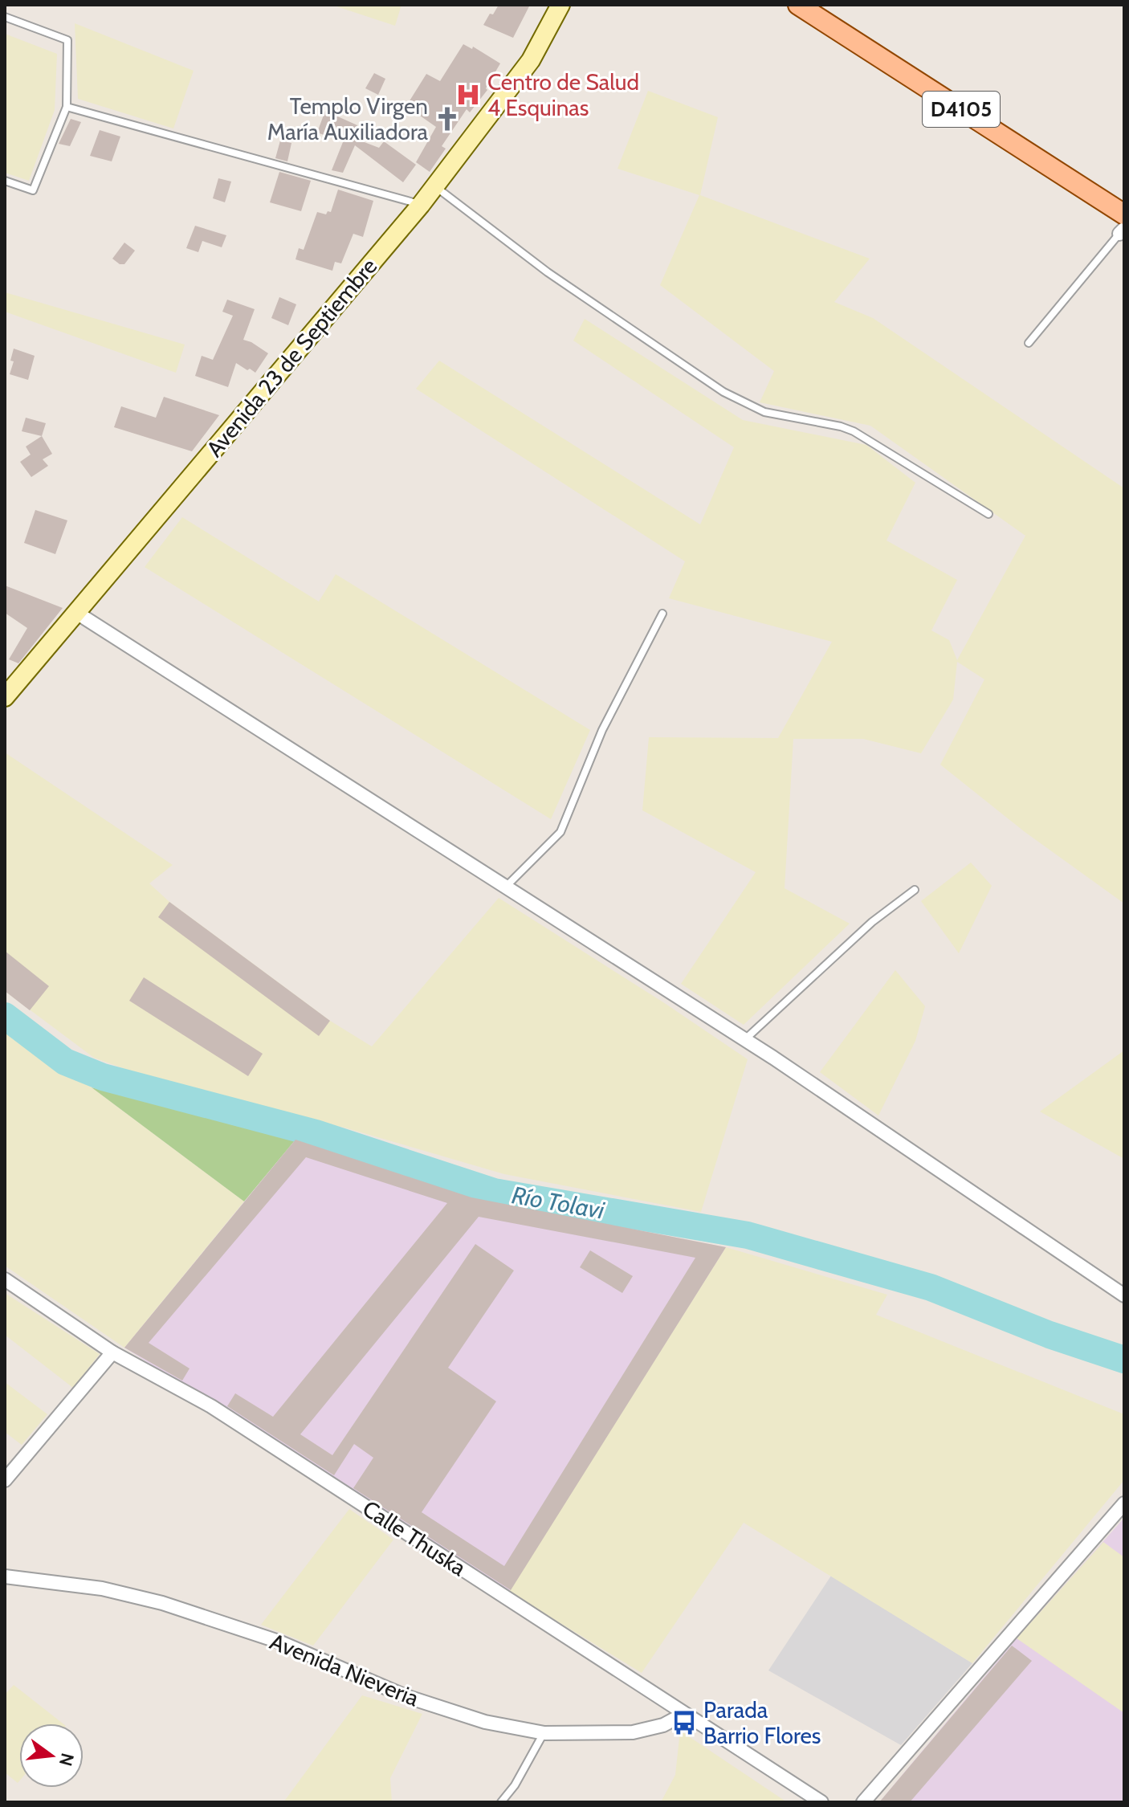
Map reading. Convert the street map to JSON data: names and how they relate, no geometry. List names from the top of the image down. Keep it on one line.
{"streets":{"main road":["D4105","Avenida 23 de Septiembre"],"street":["Calle Thuska","Avenida Nieveria"]},"crossings":[["Calle Thuska","Avenida Nieveria"]],"water":["Río Tolavi"],"places":{"hospital":["Centro de Salud 4 Esquinas"],"church":["Templo Virgen María Auxiliadora"],"bus stop":["Parada Barrio Flores"]},"north":"right"}
